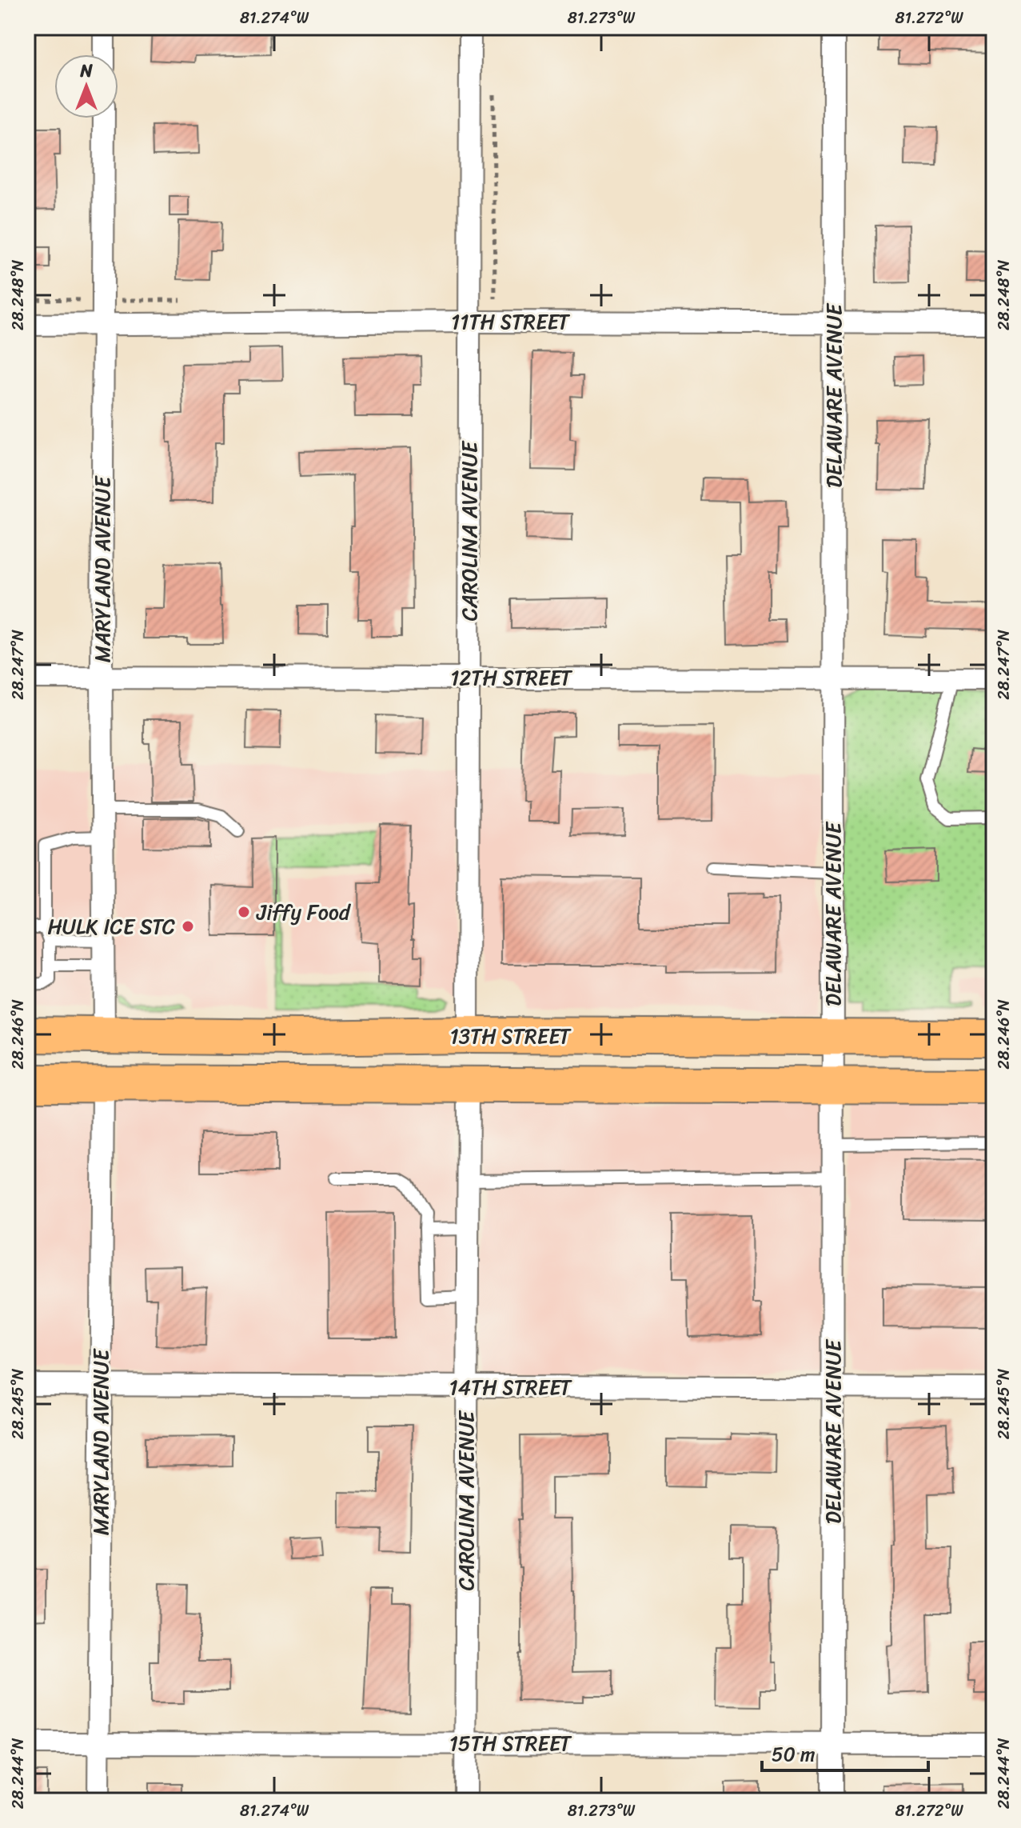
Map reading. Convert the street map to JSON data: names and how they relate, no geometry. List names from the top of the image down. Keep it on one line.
{"streets":{"highway":["13TH STREET"],"street":["11TH STREET","DELAWARE AVENUE","CAROLINA AVENUE","MARYLAND AVENUE","12TH STREET","14TH STREET","15TH STREET"]},"crossings":[["11TH STREET","DELAWARE AVENUE"],["11TH STREET","CAROLINA AVENUE"],["11TH STREET","MARYLAND AVENUE"],["DELAWARE AVENUE","12TH STREET"],["DELAWARE AVENUE","13TH STREET"],["DELAWARE AVENUE","14TH STREET"],["DELAWARE AVENUE","15TH STREET"],["CAROLINA AVENUE","12TH STREET"],["CAROLINA AVENUE","13TH STREET"],["CAROLINA AVENUE","14TH STREET"],["CAROLINA AVENUE","15TH STREET"],["MARYLAND AVENUE","12TH STREET"],["MARYLAND AVENUE","13TH STREET"],["MARYLAND AVENUE","14TH STREET"],["MARYLAND AVENUE","15TH STREET"]],"places":["Jiffy Food","HULK ICE STC"],"scale_bar":"50 m","north":"top","coordinates":["81.274°W","81.273°W","81.272°W","28.248°N","28.247°N","28.246°N","28.245°N","28.244°N"]}
